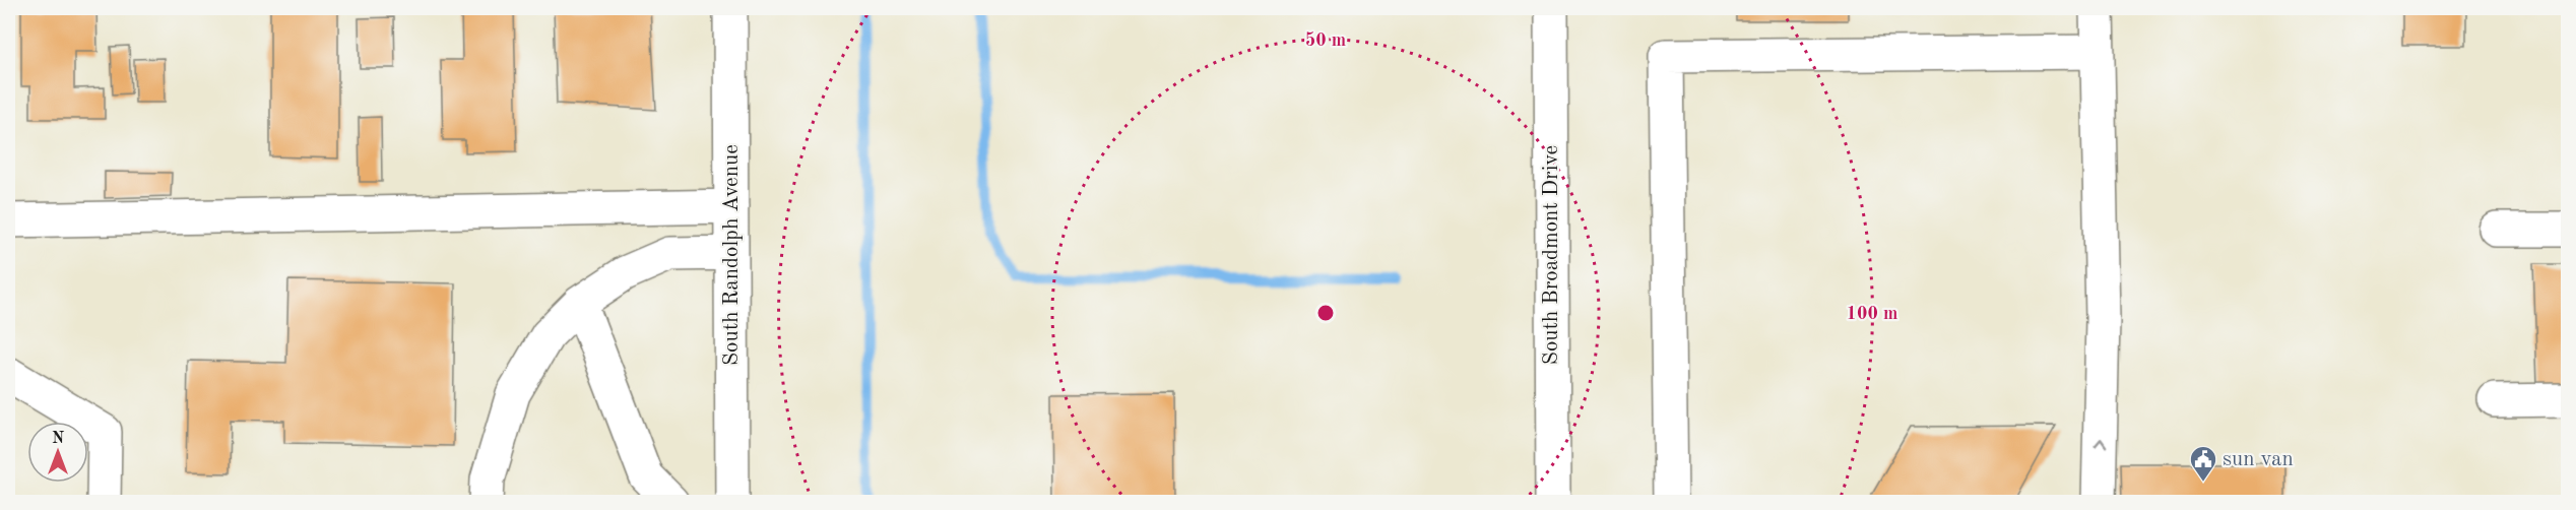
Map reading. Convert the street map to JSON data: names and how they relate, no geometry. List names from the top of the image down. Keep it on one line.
{"streets":{"street":["South Randolph Avenue","South Broadmont Drive"]},"places":{"public building":["sun van"]},"north":"top","rings":["50 m","100 m"]}
